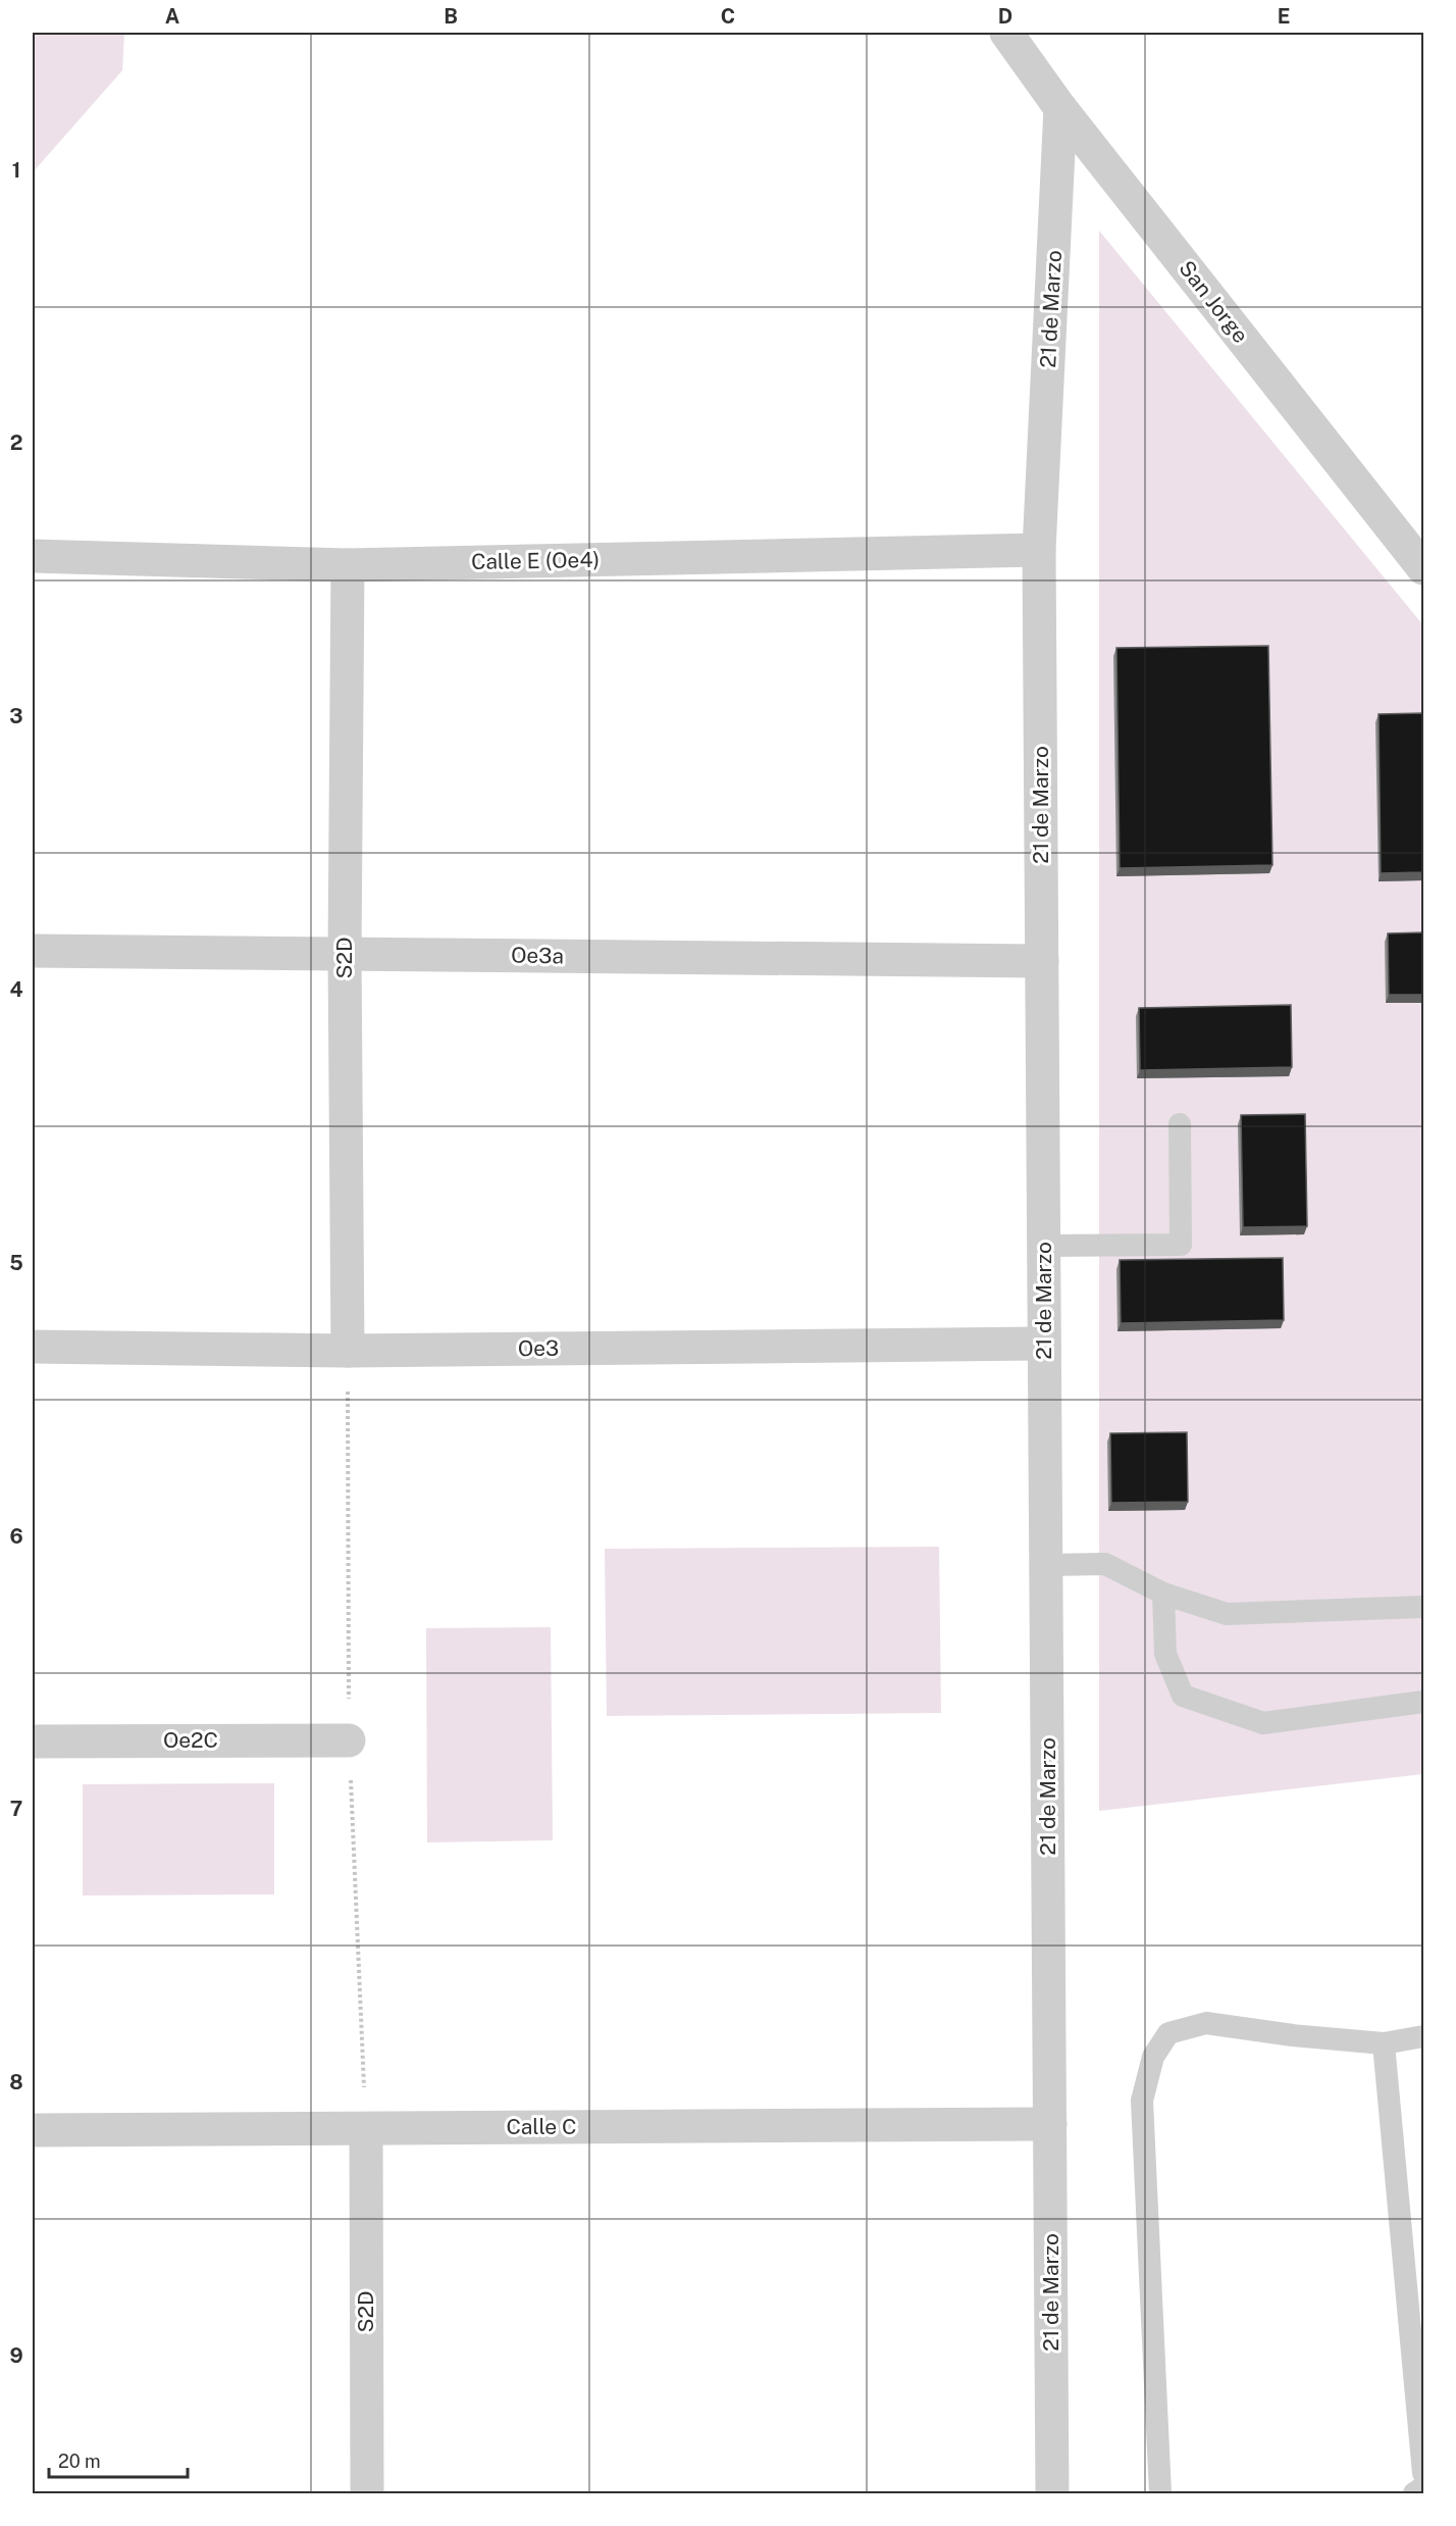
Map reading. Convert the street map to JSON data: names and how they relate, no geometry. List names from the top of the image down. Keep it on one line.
{"streets":{"street":["San Jorge","21 de Marzo","Calle E (Oe4)","Oe3a","S2D","Oe3","Oe2C","Calle C"]},"crossings":[["San Jorge","21 de Marzo"],["21 de Marzo","Calle E (Oe4)"],["21 de Marzo","Oe3a"],["21 de Marzo","Oe3"],["21 de Marzo","Calle C"],["Calle E (Oe4)","S2D"],["Oe3a","S2D"],["S2D","Oe3"],["S2D","Calle C"]],"scale_bar":"20 m","grid":{"columns":["A","B","C","D","E"],"rows":["1","2","3","4","5","6","7","8","9"]}}
